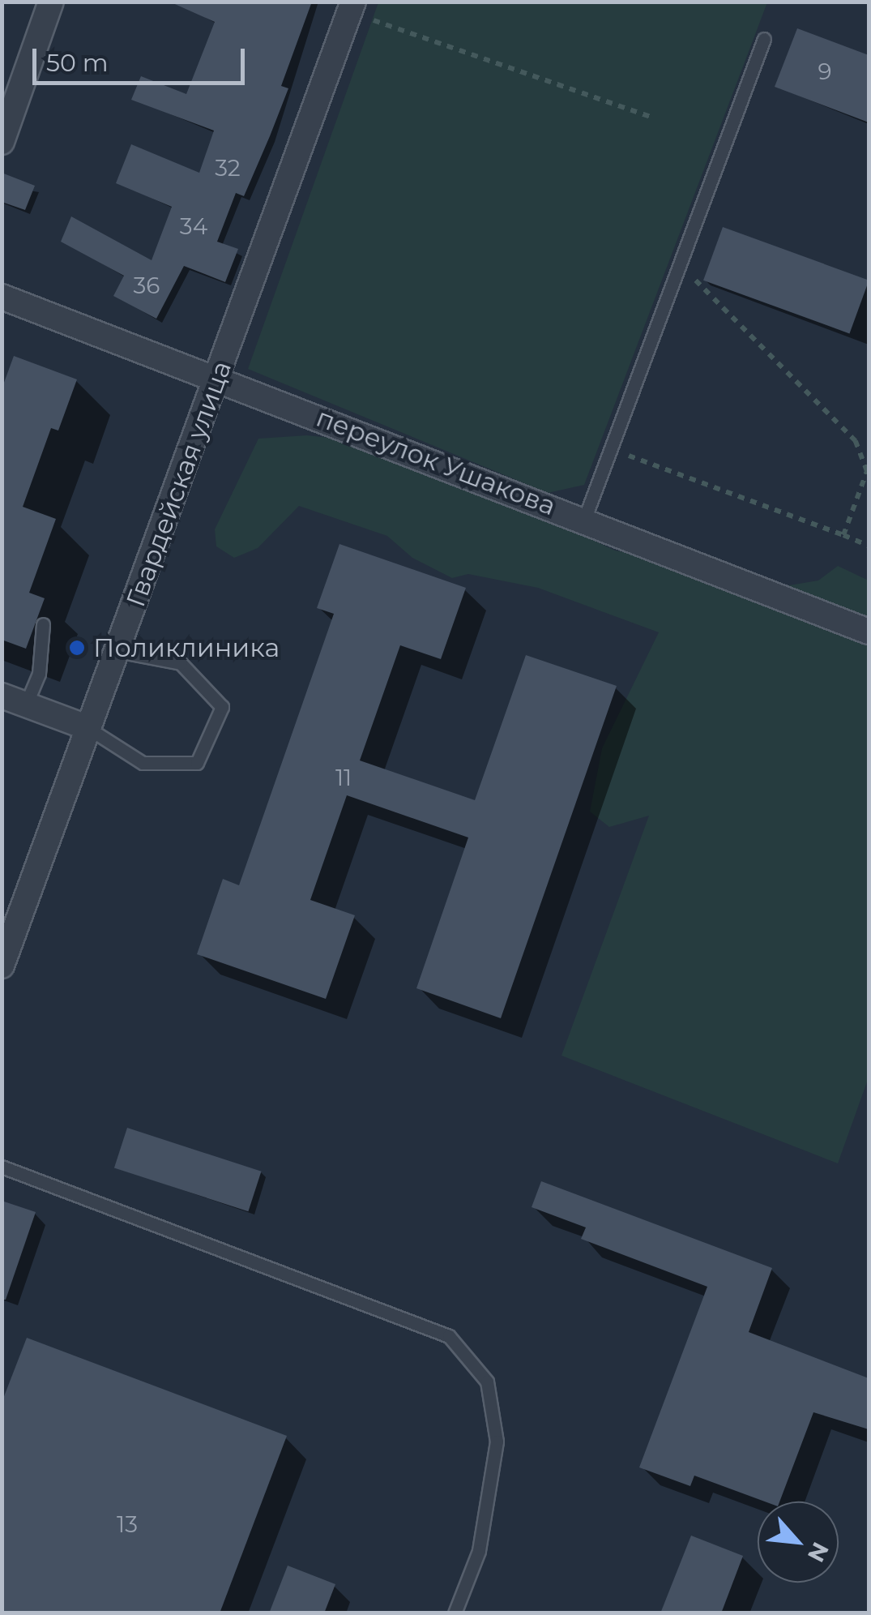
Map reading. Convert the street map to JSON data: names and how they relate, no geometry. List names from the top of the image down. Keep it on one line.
{"streets":{"street":["переулок Ушакова","Гвардейская улица"]},"crossings":[["переулок Ушакова","Гвардейская улица"]],"places":["Поликлиника"],"house_numbers":["9","32","34","36","11","13"],"scale_bar":"50 m","north":"bottom right"}
